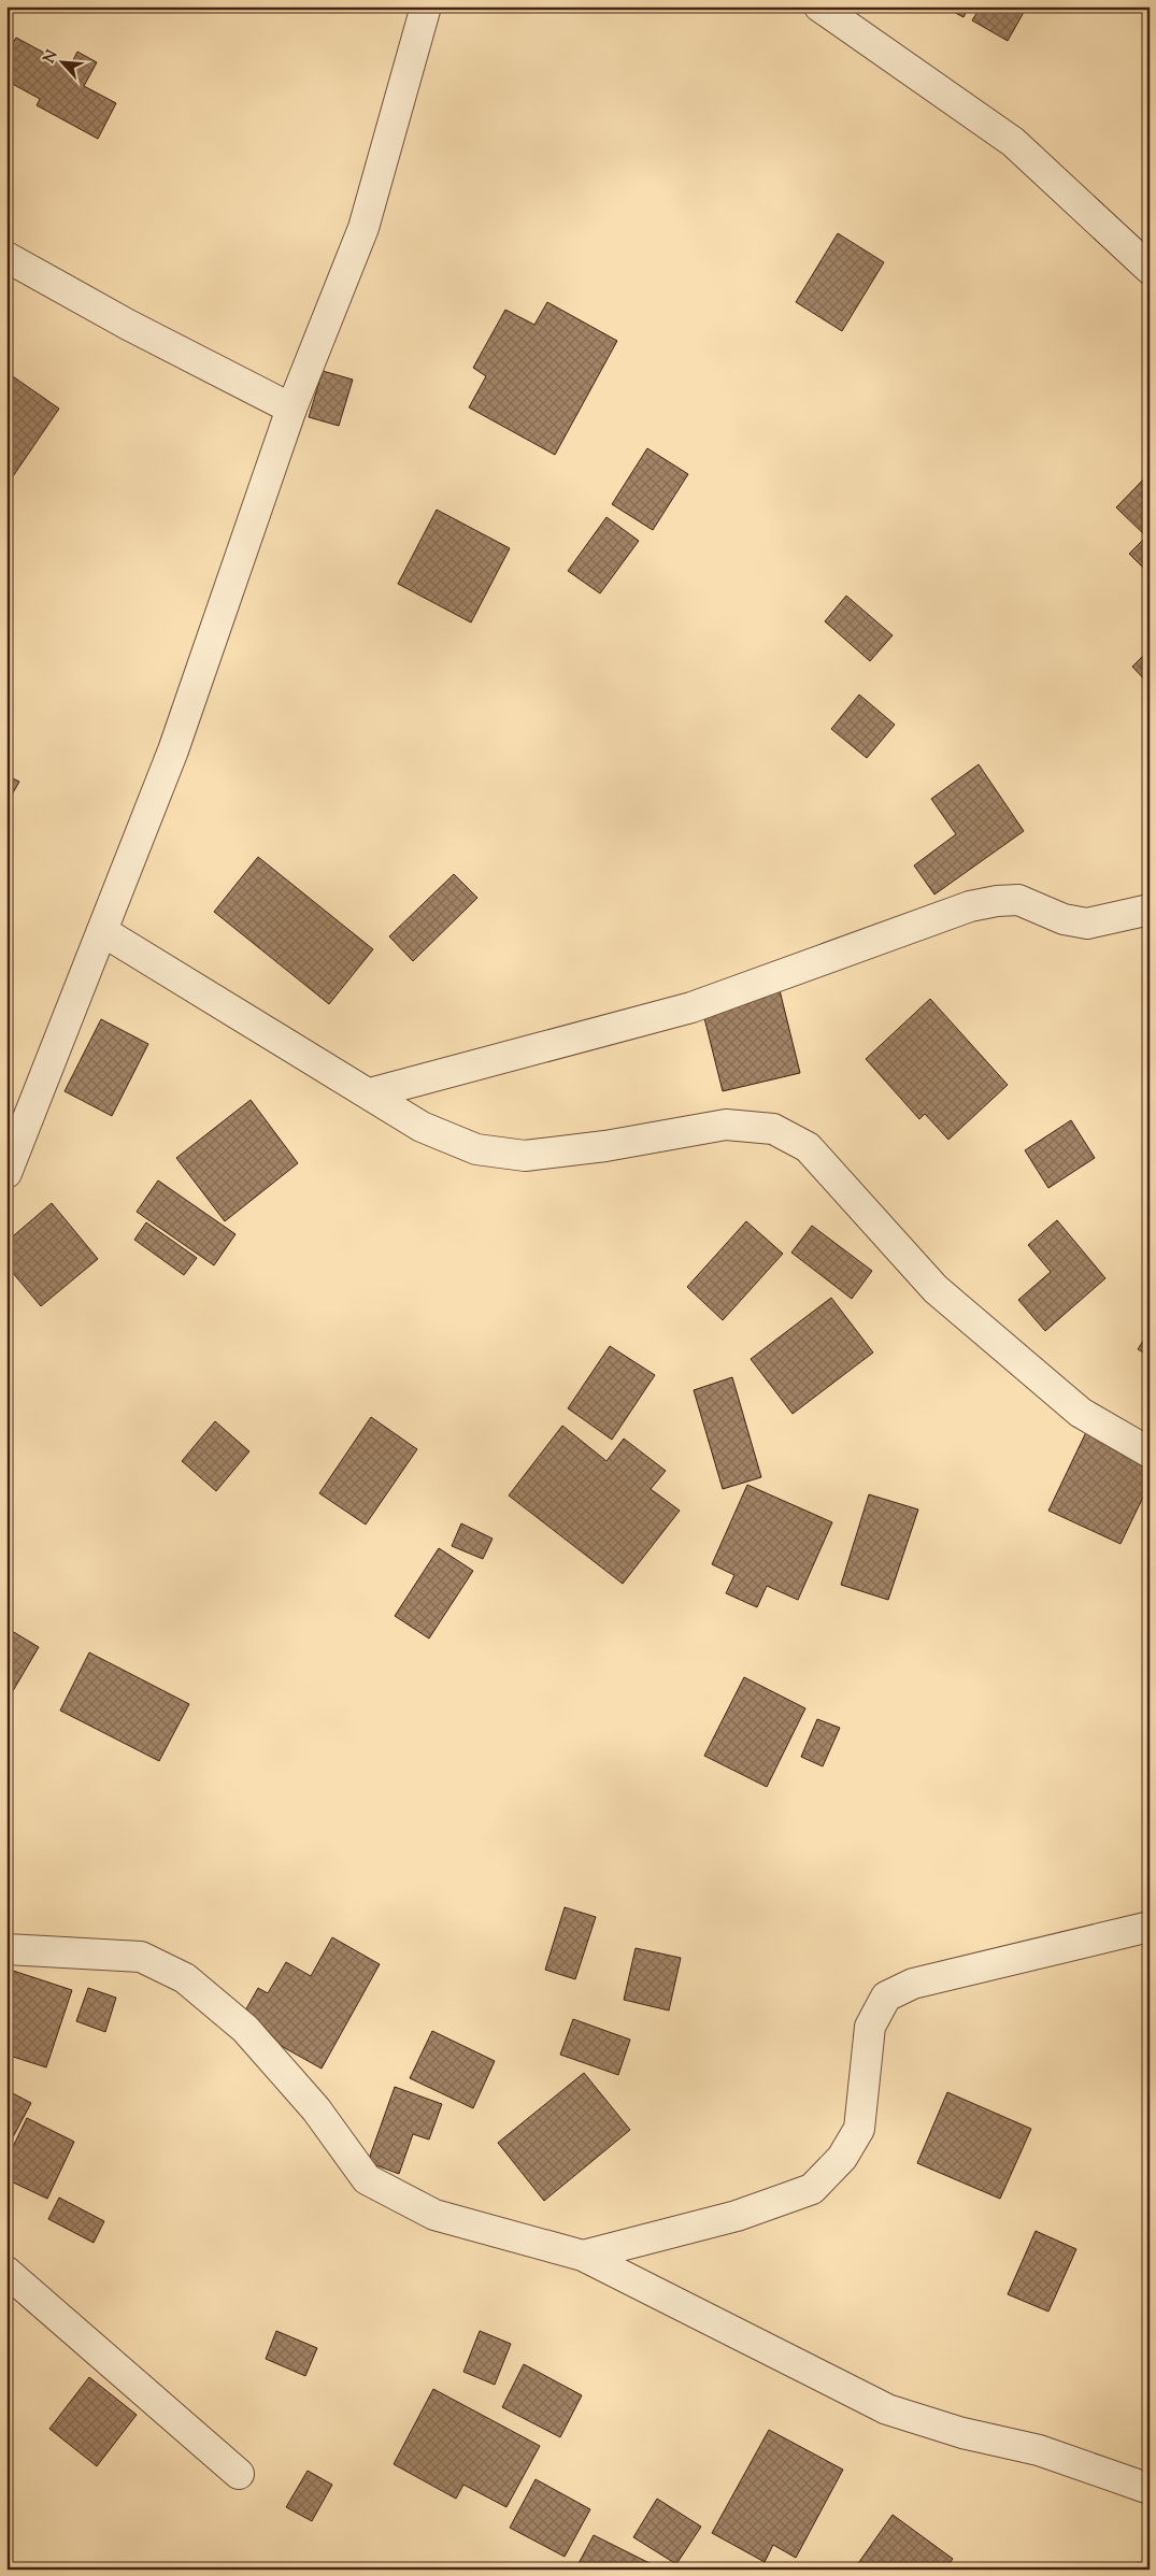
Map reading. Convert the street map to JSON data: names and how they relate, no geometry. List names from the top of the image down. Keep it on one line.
{"north":"top left"}
